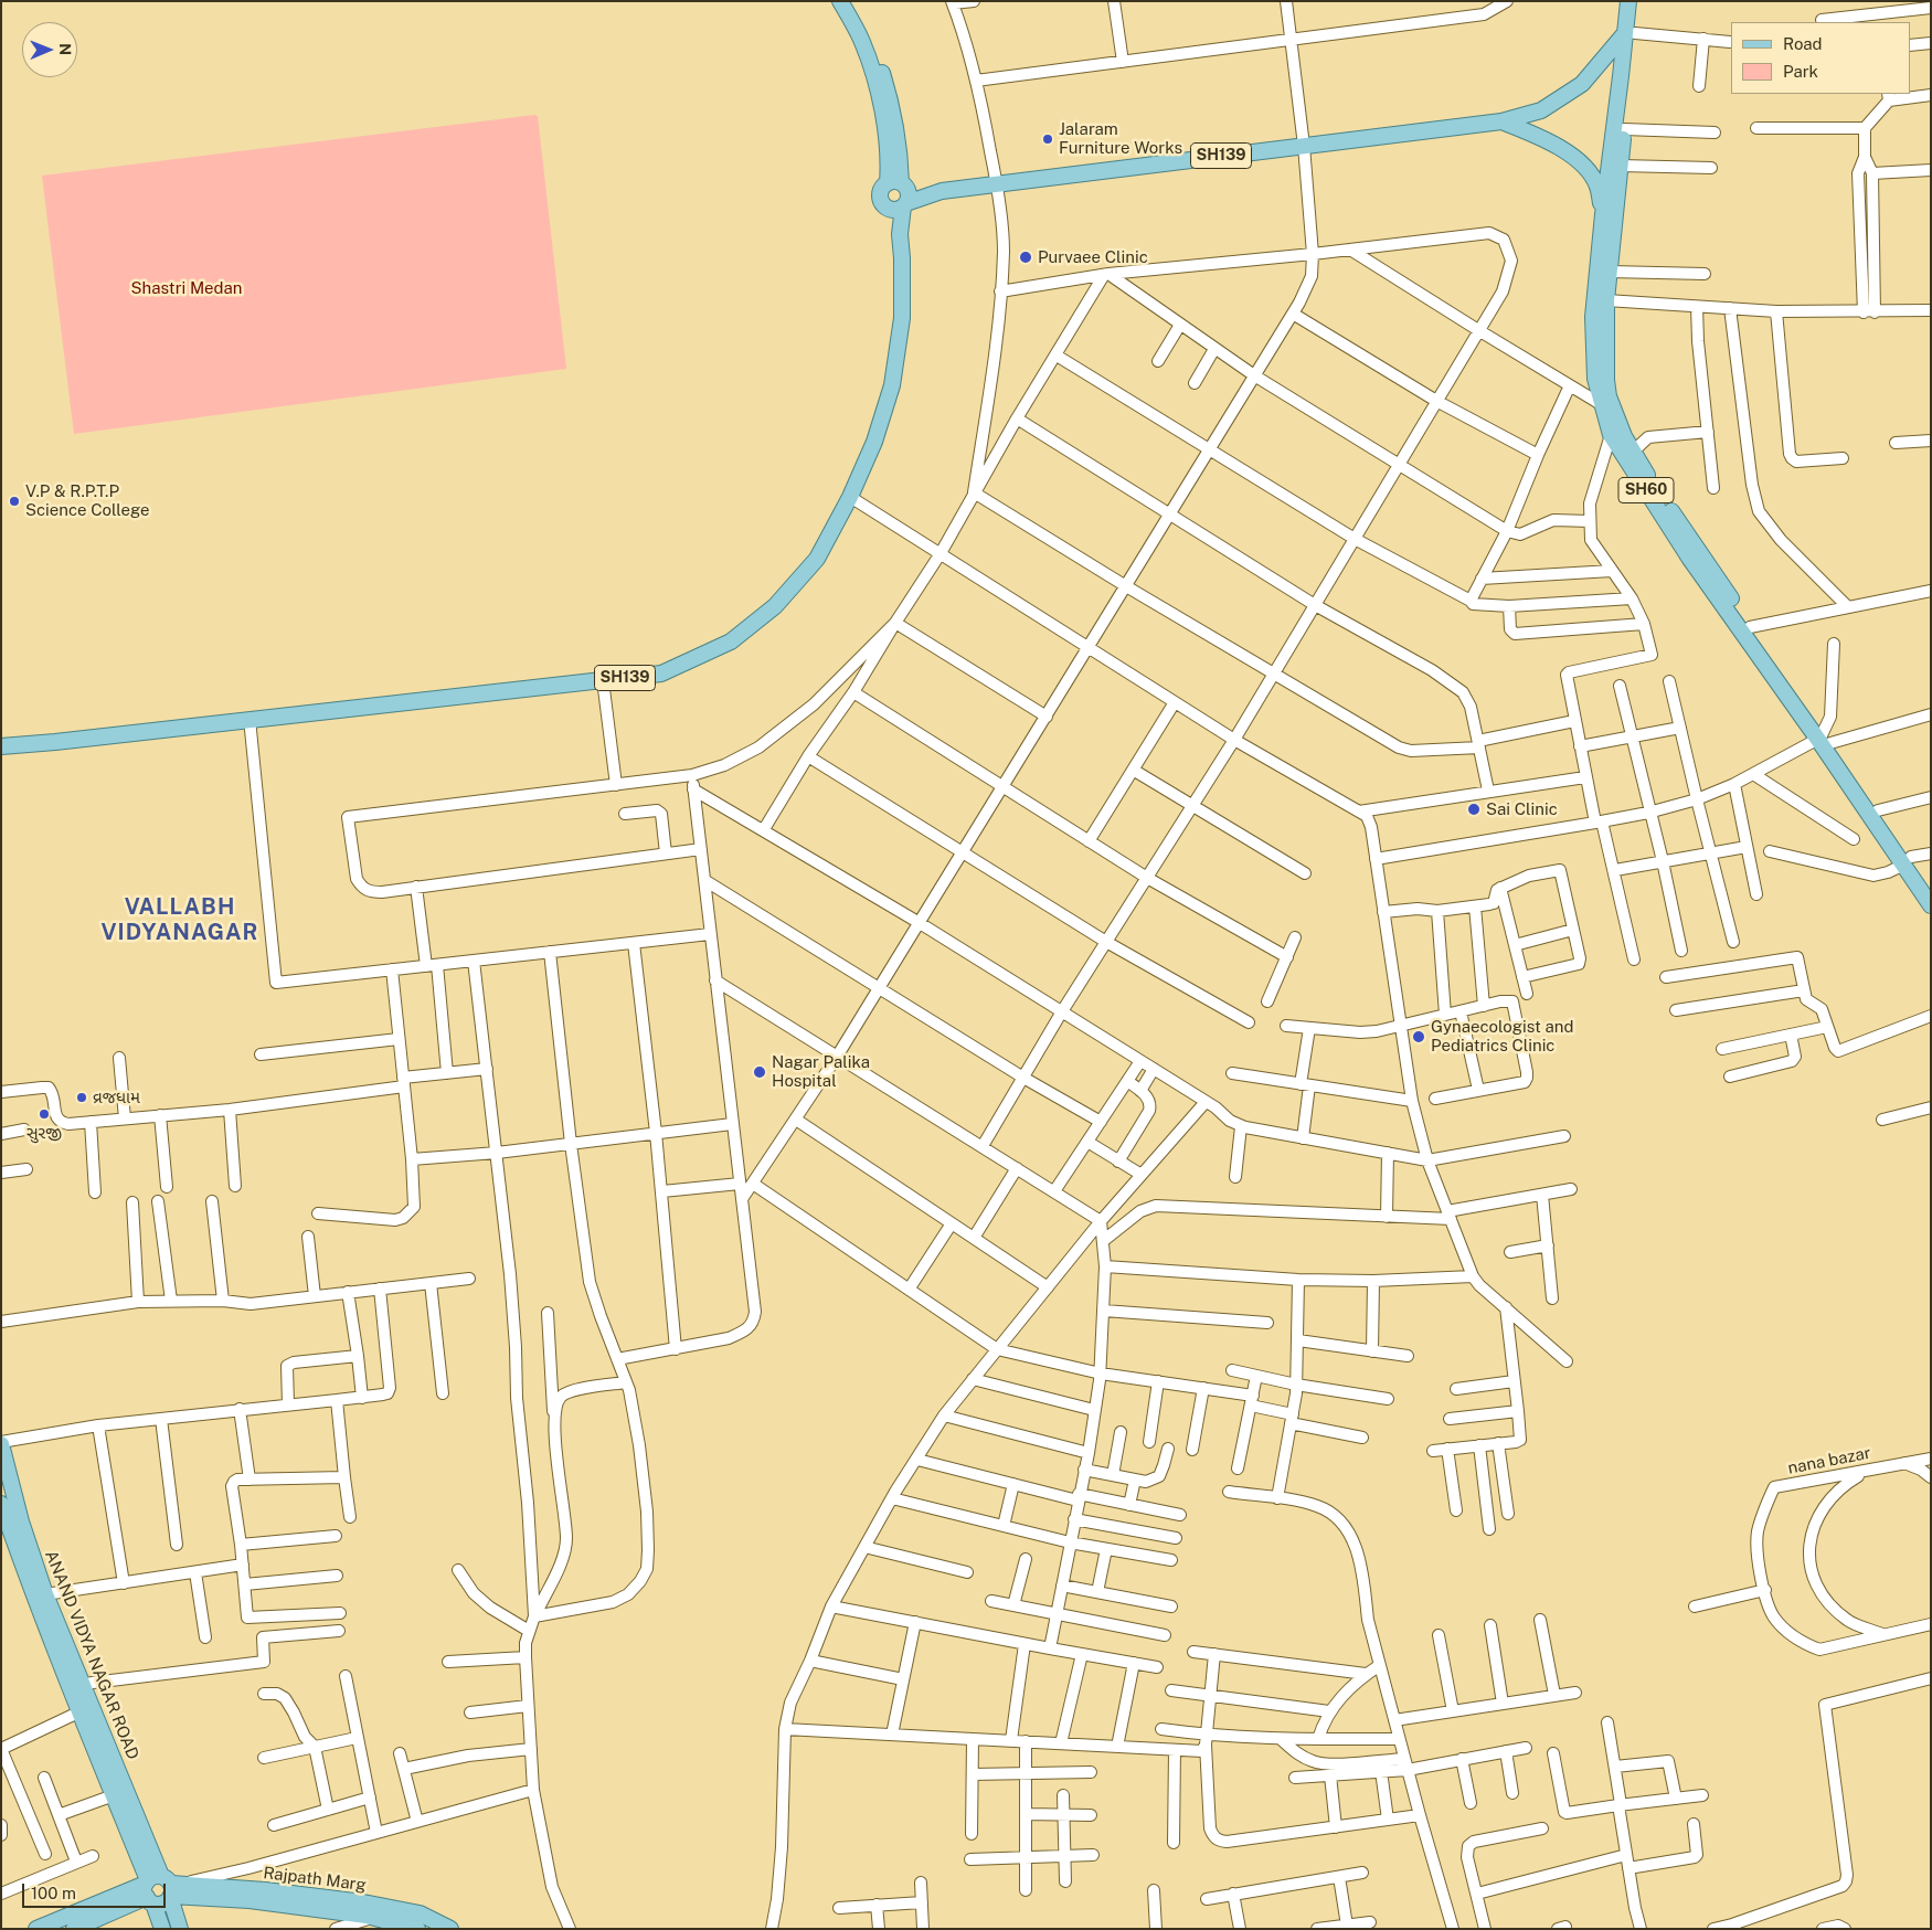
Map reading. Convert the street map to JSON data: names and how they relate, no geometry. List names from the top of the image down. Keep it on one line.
{"streets":{"main road":["SH139","SH60","ANAND VIDYA NAGAR ROAD","Rajpath Marg"],"street":["nana bazar"]},"crossings":[["SH139","SH60"],["ANAND VIDYA NAGAR ROAD","Rajpath Marg"]],"districts":["VALLABH VIDYANAGAR"],"parks":["Shastri Medan"],"places":["Jalaram Furniture Works","Purvaee Clinic","V.P & R.P.T.P Science College","Sai Clinic","Gynaecologist and Pediatrics Clinic","Nagar Palika Hospital","વ્રજધામ","સુરજી"],"legend":["Road","Park"],"scale_bar":"100 m","north":"right"}
